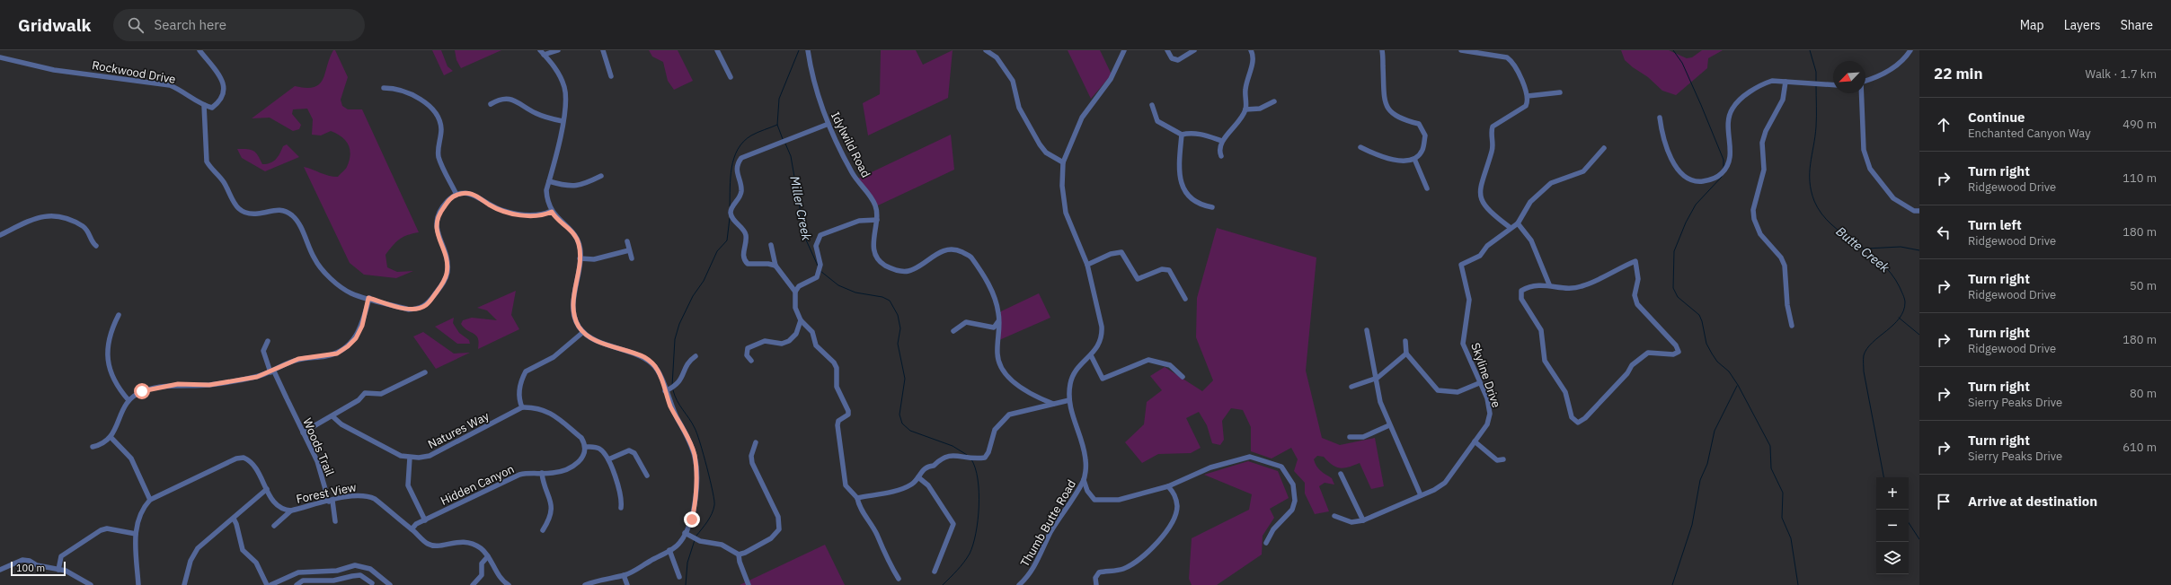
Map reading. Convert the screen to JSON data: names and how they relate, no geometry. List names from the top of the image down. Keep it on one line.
{"streets":{"street":["Rockwood Drive","Idylwild Road","Skyline Drive","Natures Way","Woods Trail","Hidden Canyon","Forest View","Thumb Butte Road"]},"crossings":[["Woods Trail","Forest View"],["Hidden Canyon","Forest View"]],"water":["Miller Creek","Butte Creek"],"scale_bar":"100 m","north":"bottom left","page":{"header":"Gridwalk","search":"Search here","nav":["Map","Layers","Share"],"heading":["22 min","Walk · 1.7 km"],"list":[["Continue","Enchanted Canyon Way","490 m"],["Turn right","Ridgewood Drive","110 m"],["Turn left","Ridgewood Drive","180 m"],["Turn right","Ridgewood Drive","50 m"],["Turn right","Ridgewood Drive","180 m"],["Turn right","Sierry Peaks Drive","80 m"],["Turn right","Sierry Peaks Drive","610 m"],"Arrive at destination"],"map_buttons":["+","−"],"scale":"100 m"}}
